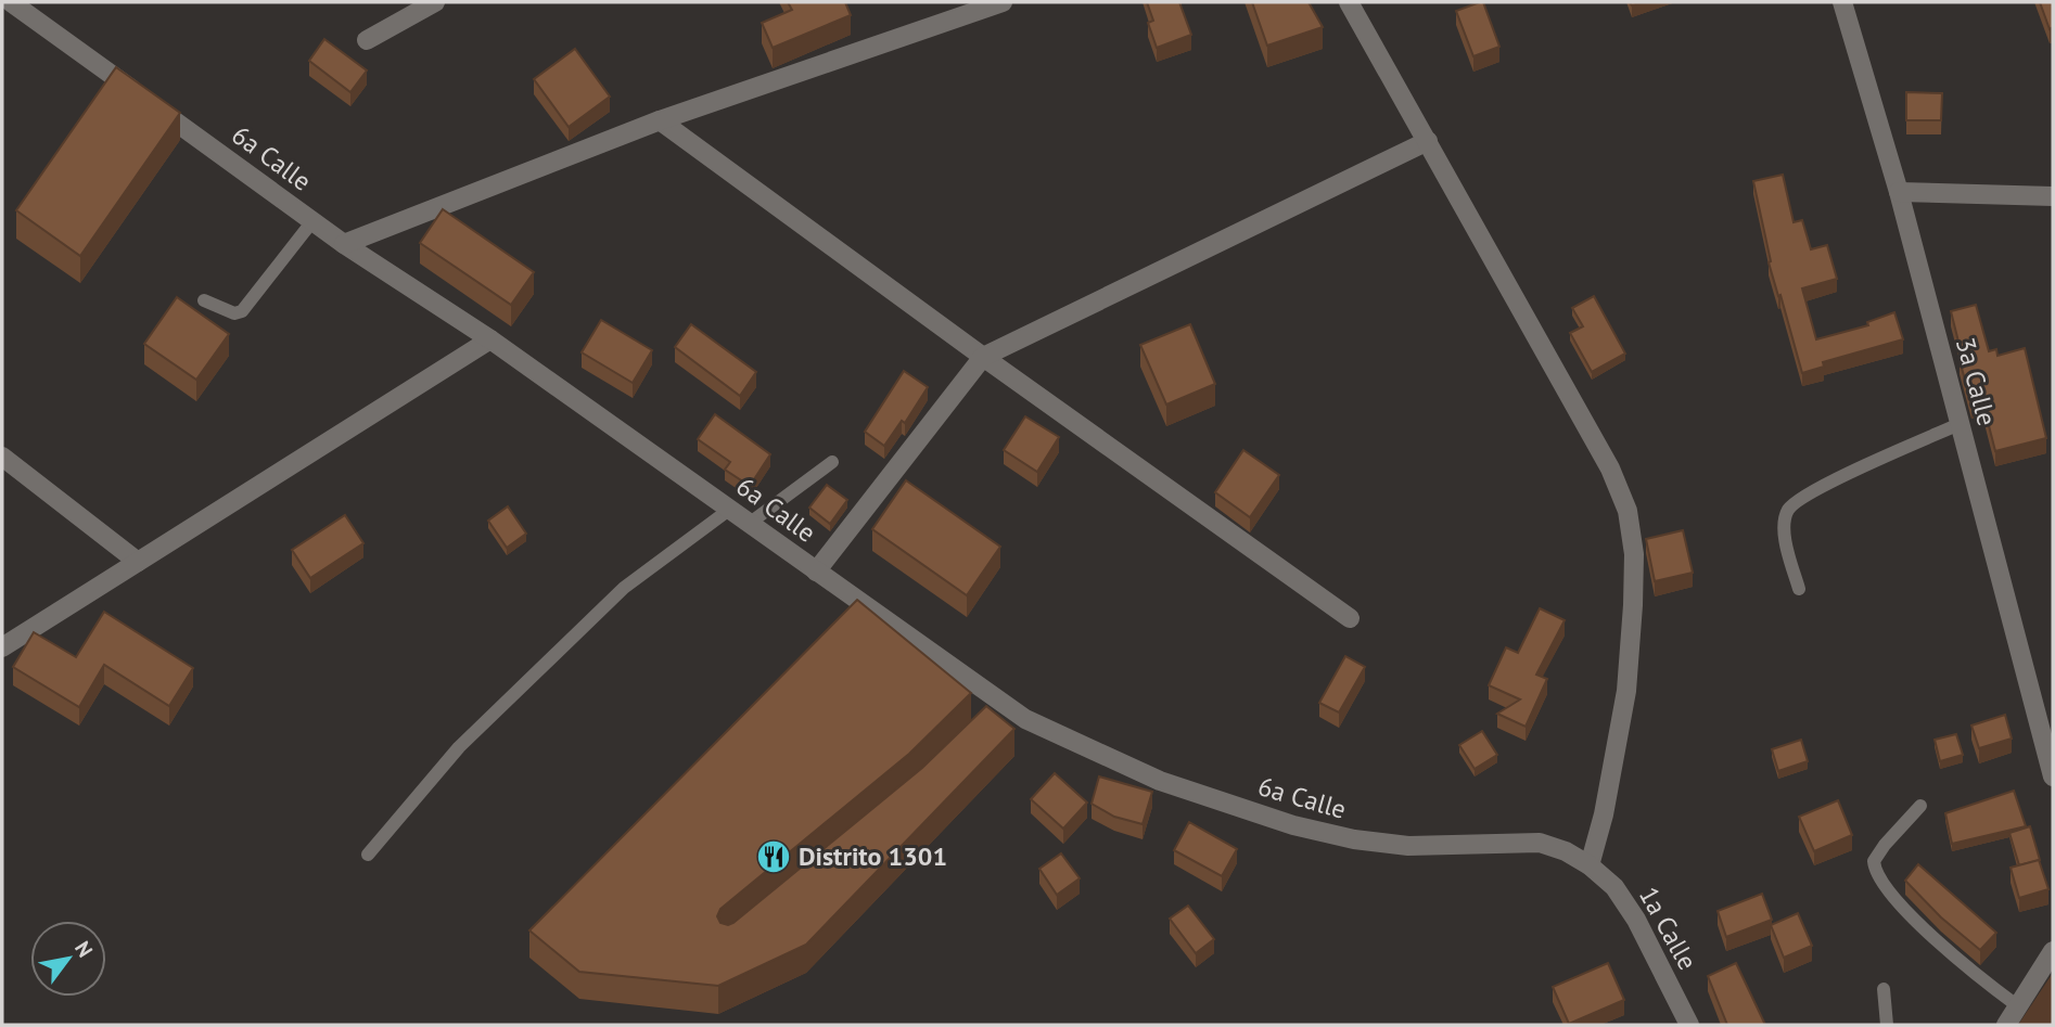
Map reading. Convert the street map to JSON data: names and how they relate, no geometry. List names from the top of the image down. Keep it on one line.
{"streets":{"street":["6a Calle","3a Calle","1a Calle"]},"crossings":[["6a Calle","1a Calle"]],"places":{"restaurant":["Distrito 1301"]},"north":"top right"}
